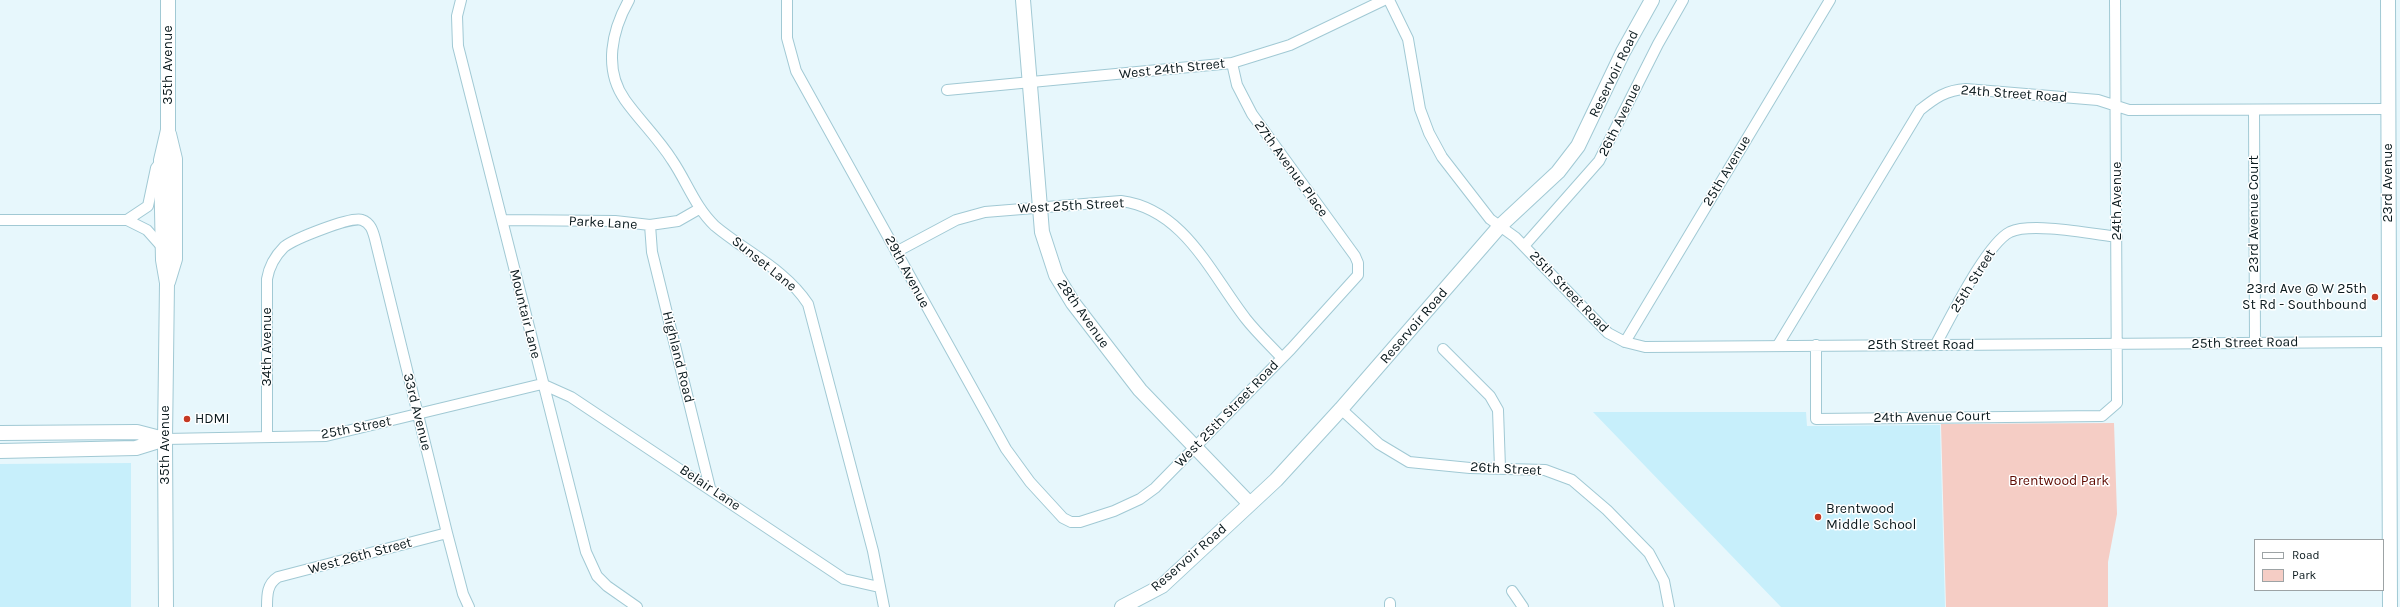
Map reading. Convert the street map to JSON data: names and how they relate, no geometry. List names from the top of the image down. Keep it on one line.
{"streets":{"street":["35th Avenue","West 24th Street","Reservoir Road","24th Street Road","26th Avenue","27th Avenue Place","25th Avenue","23rd Avenue","24th Avenue","West 25th Street","23rd Avenue Court","Parke Lane","Sunset Lane","29th Avenue","25th Street","25th Street Road","Mountair Lane","28th Avenue","34th Avenue","Highland Road","33rd Avenue","West 25th Street Road","24th Avenue Court","26th Street","Belair Lane","West 26th Street"]},"crossings":[["35th Avenue","25th Street"],["West 24th Street","27th Avenue Place"],["West 24th Street","28th Avenue"],["Reservoir Road","25th Street Road"],["Reservoir Road","28th Avenue"],["Reservoir Road","26th Street"],["24th Street Road","23rd Avenue"],["24th Street Road","24th Avenue"],["24th Street Road","23rd Avenue Court"],["24th Street Road","25th Street Road"],["26th Avenue","25th Street Road"],["27th Avenue Place","West 25th Street Road"],["25th Avenue","25th Street Road"],["23rd Avenue","25th Street Road"],["24th Avenue","25th Street"],["24th Avenue","25th Street Road"],["24th Avenue","24th Avenue Court"],["West 25th Street","29th Avenue"],["West 25th Street","28th Avenue"],["West 25th Street","West 25th Street Road"],["23rd Avenue Court","25th Street Road"],["Parke Lane","Sunset Lane"],["Parke Lane","Mountair Lane"],["Parke Lane","Highland Road"],["Sunset Lane","Belair Lane"],["29th Avenue","West 25th Street Road"],["25th Street","25th Street Road"],["25th Street","Mountair Lane"],["25th Street","34th Avenue"],["25th Street","33rd Avenue"],["25th Street","Belair Lane"],["25th Street Road","24th Avenue Court"],["Mountair Lane","Belair Lane"],["28th Avenue","West 25th Street Road"],["34th Avenue","33rd Avenue"],["Highland Road","Belair Lane"],["33rd Avenue","West 26th Street"]],"parks":["Brentwood Park"],"places":["23rd Ave @ W 25th St Rd - Southbound","HDMI","Brentwood Middle School"],"legend":["Road","Park"]}
